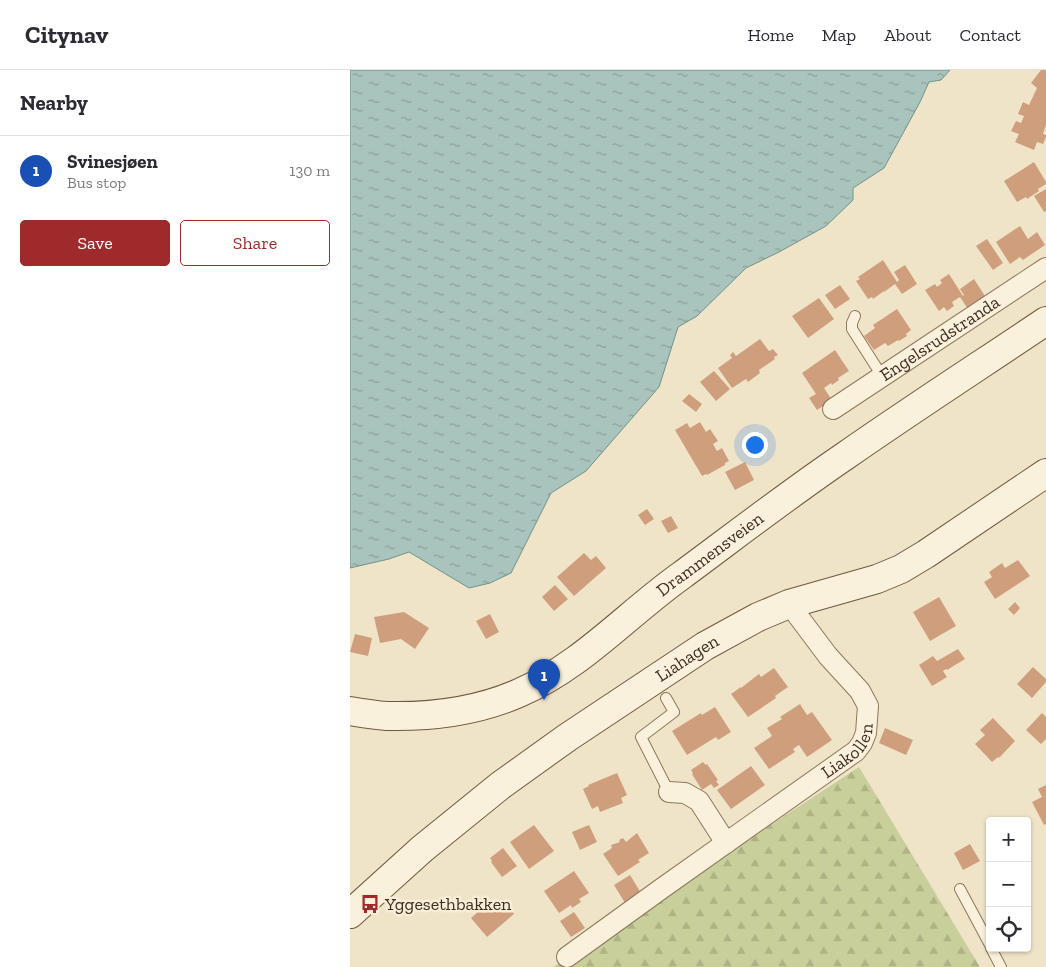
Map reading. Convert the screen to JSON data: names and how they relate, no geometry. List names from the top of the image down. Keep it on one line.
{"streets":{"main road":["Drammensveien","Liahagen"],"street":["Engelsrudstranda","Liakollen"]},"crossings":[["Liahagen","Liakollen"]],"places":{"bus stop":["Yggesethbakken"]},"page":{"header":"Citynav","nav":["Home","Map","About","Contact"],"heading":"Nearby","list":[{"mark":"1","name":"Svinesjøen","note":"Bus stop","value":"130 m"}],"buttons":["Save","Share"],"pins":"1","map_buttons":["+","−"]}}
